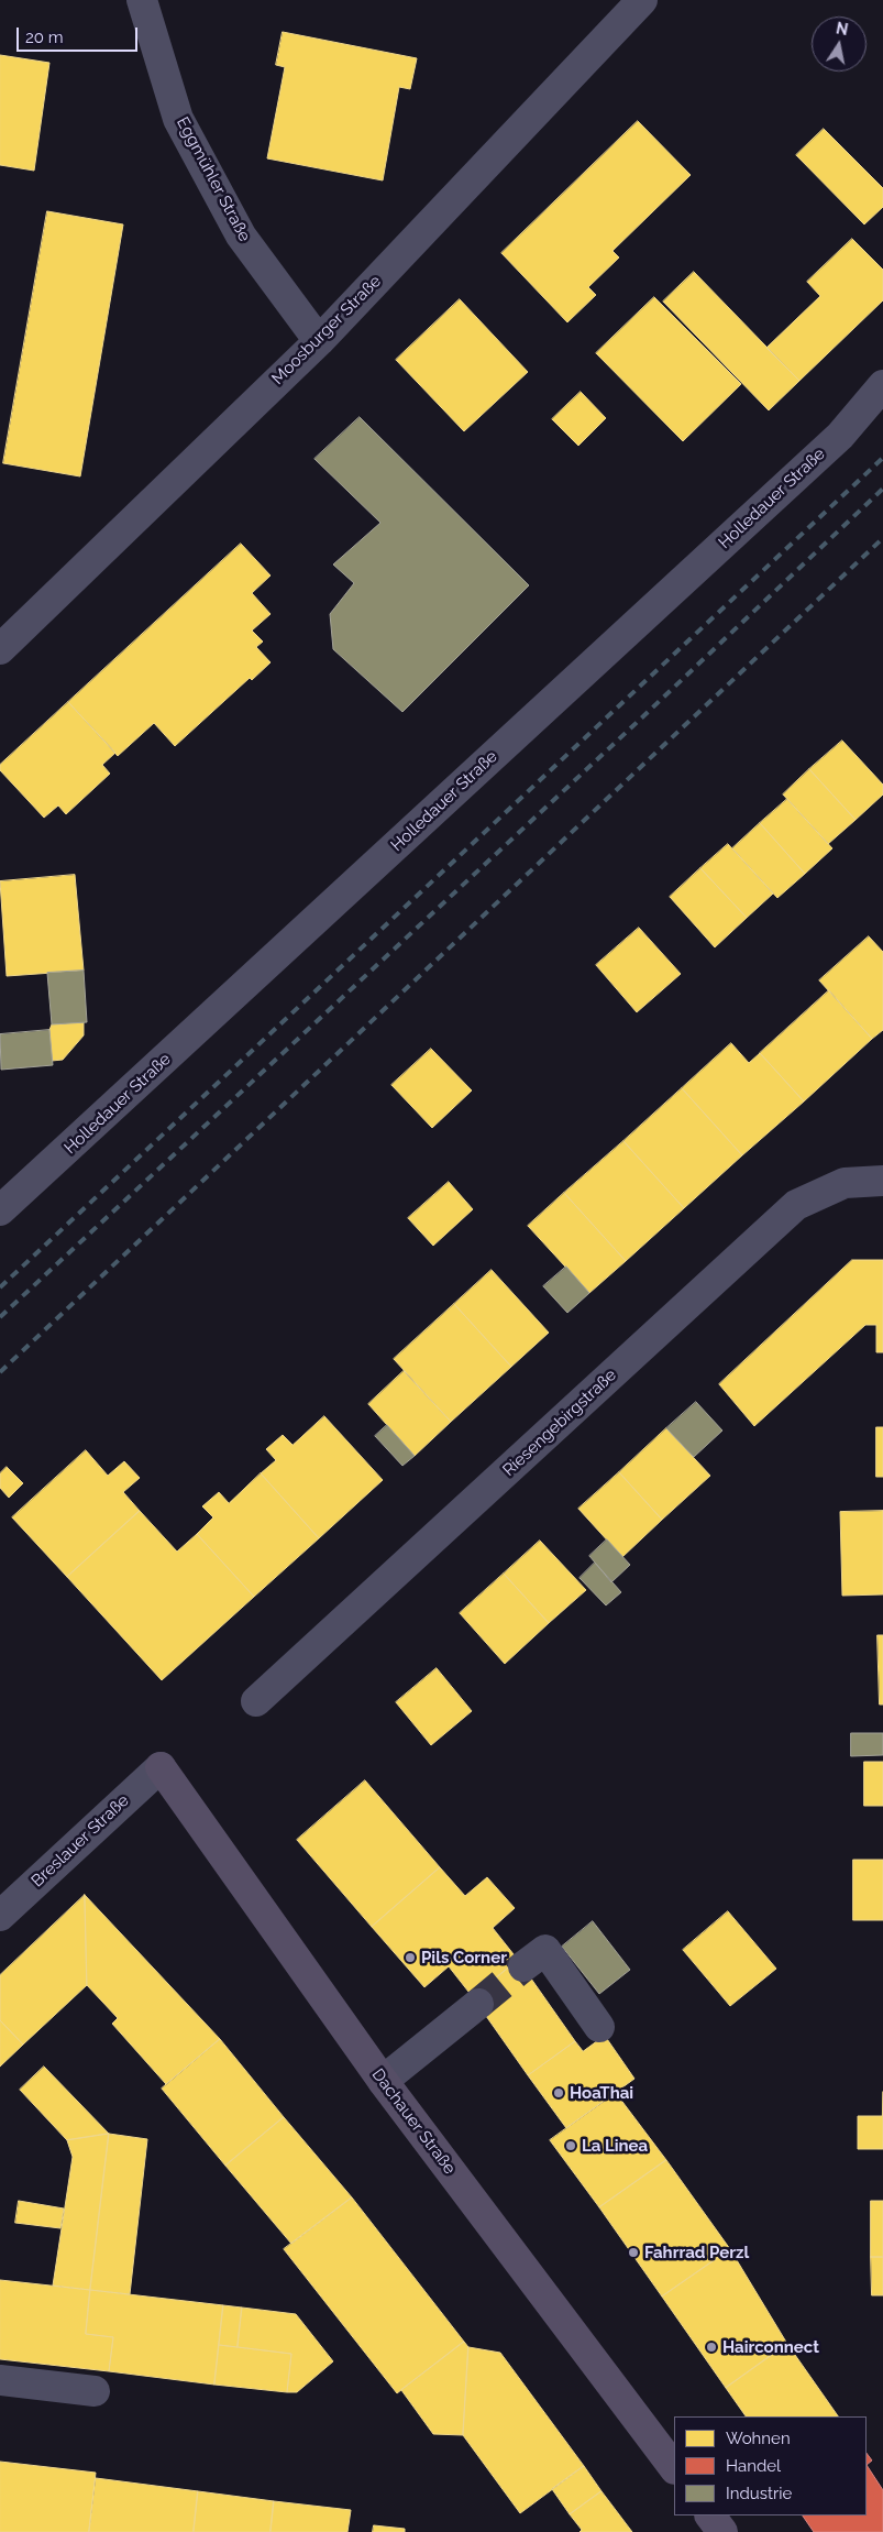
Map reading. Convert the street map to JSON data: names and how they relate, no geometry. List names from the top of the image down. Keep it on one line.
{"streets":{"main road":["Dachauer Straße"],"street":["Eggmühler Straße","Moosburger Straße","Holledauer Straße","Riesengebirgstraße","Breslauer Straße"]},"crossings":[["Eggmühler Straße","Moosburger Straße"],["Breslauer Straße","Dachauer Straße"]],"places":["Pils Corner","HoaThai","La Linea","Fahrrad Perzl","Hairconnect"],"legend":["Wohnen","Handel","Industrie"],"scale_bar":"20 m","north":"top"}
